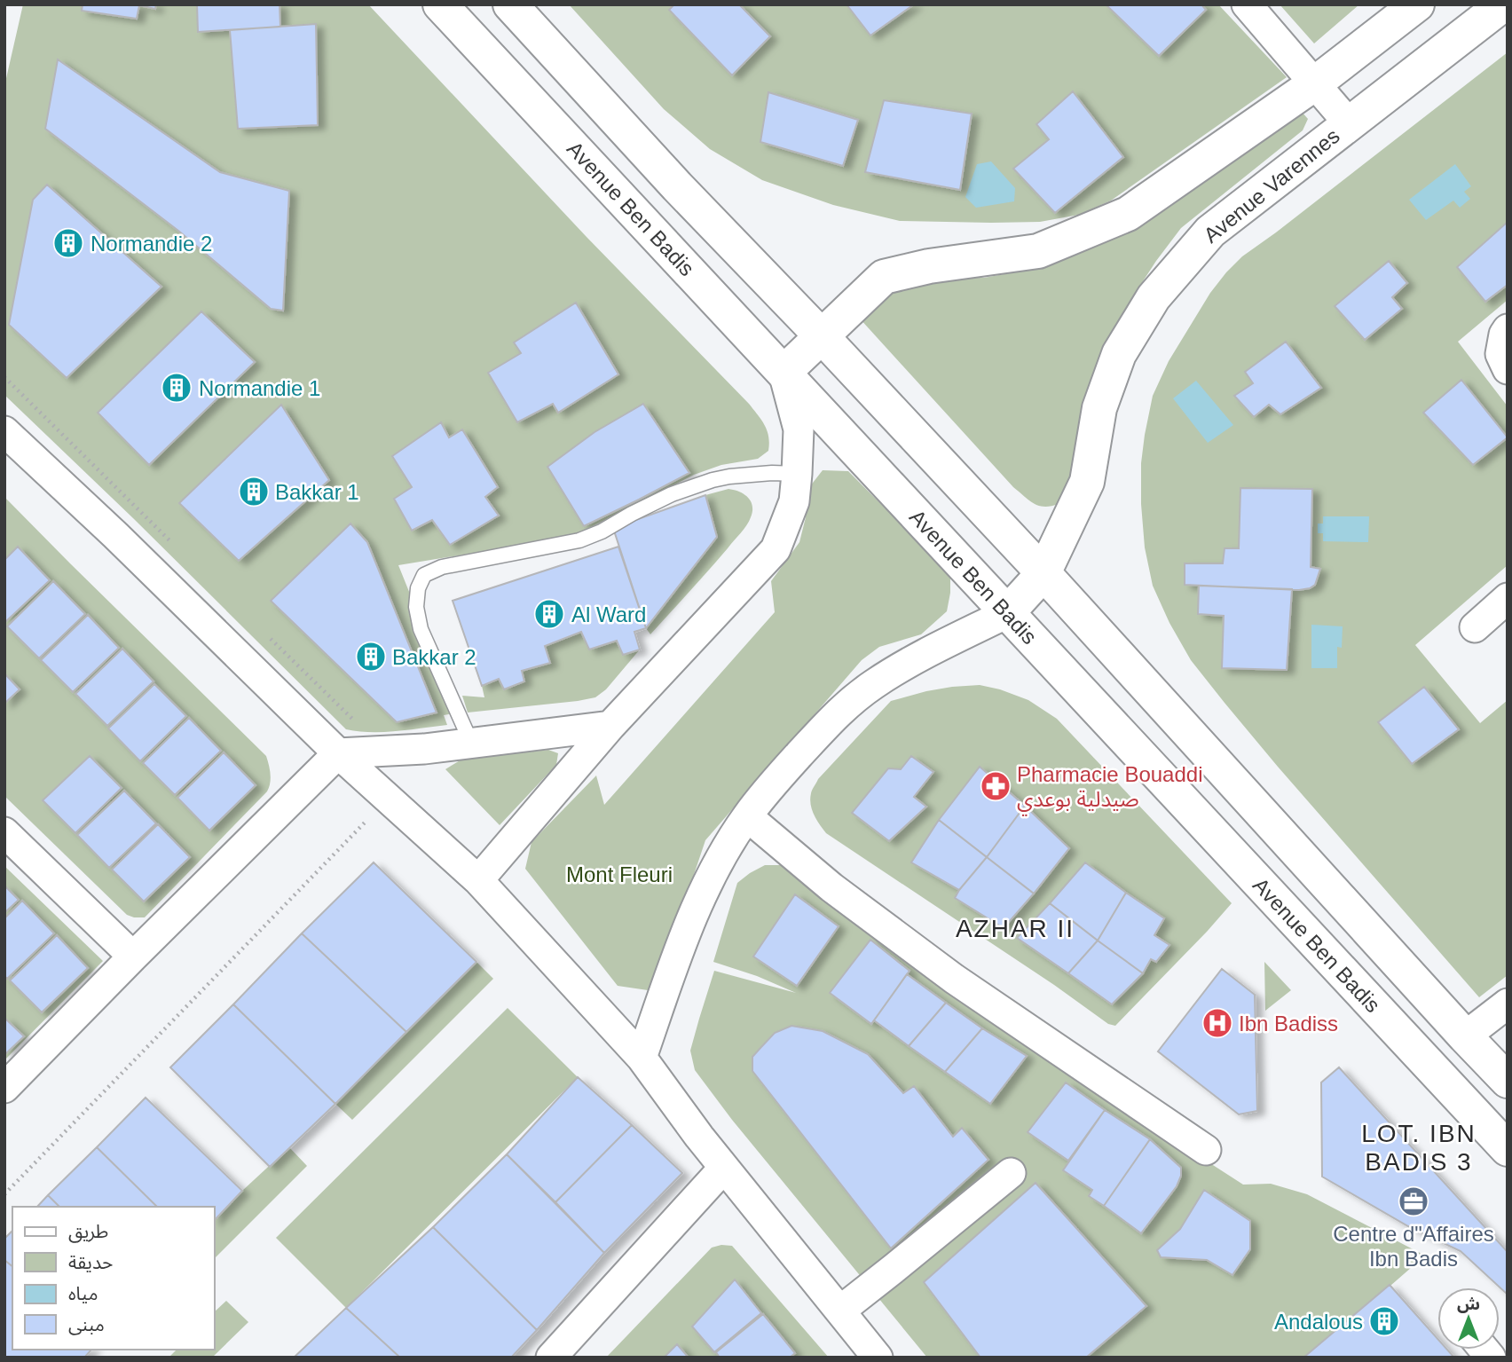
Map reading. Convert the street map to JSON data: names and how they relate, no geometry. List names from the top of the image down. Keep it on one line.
{"streets":{"main road":["Avenue Varennes","Avenue Ben Badis"]},"crossings":[["Avenue Varennes","Avenue Ben Badis"]],"districts":["AZHAR II","LOT. IBN BADIS 3"],"parks":["Mont Fleuri"],"places":{"building":["Normandie 2","Normandie 1","Bakkar 1","Al Ward","Bakkar 2","Andalous"],"pharmacy":["Pharmacie Bouaddi صيدلية بوعدي"],"hospital":["Ibn Badiss"],"office":["Centre d\"Affaires Ibn Badis"]},"legend":["طريق","حديقة","مياه","مبنى"],"north":"top"}
